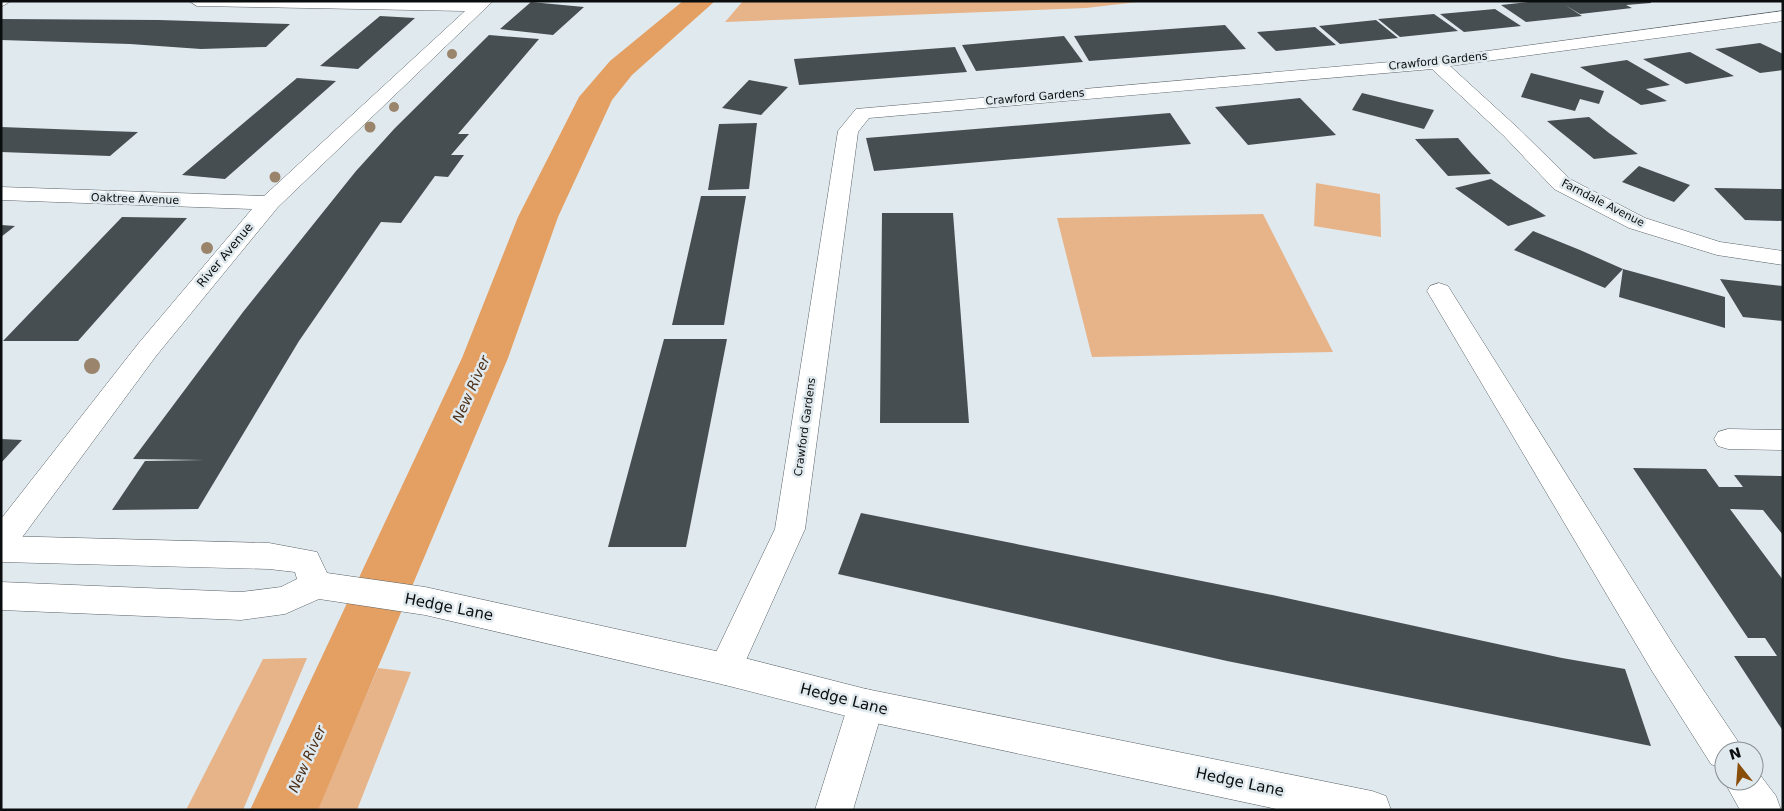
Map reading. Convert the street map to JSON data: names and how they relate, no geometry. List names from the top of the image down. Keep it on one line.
{"streets":{"street":["Crawford Gardens","Oaktree Avenue","Farndale Avenue","River Avenue","Hedge Lane"]},"crossings":[["Crawford Gardens","Farndale Avenue"],["Crawford Gardens","Hedge Lane"],["Oaktree Avenue","River Avenue"]],"water":["New River"],"north":"top"}
